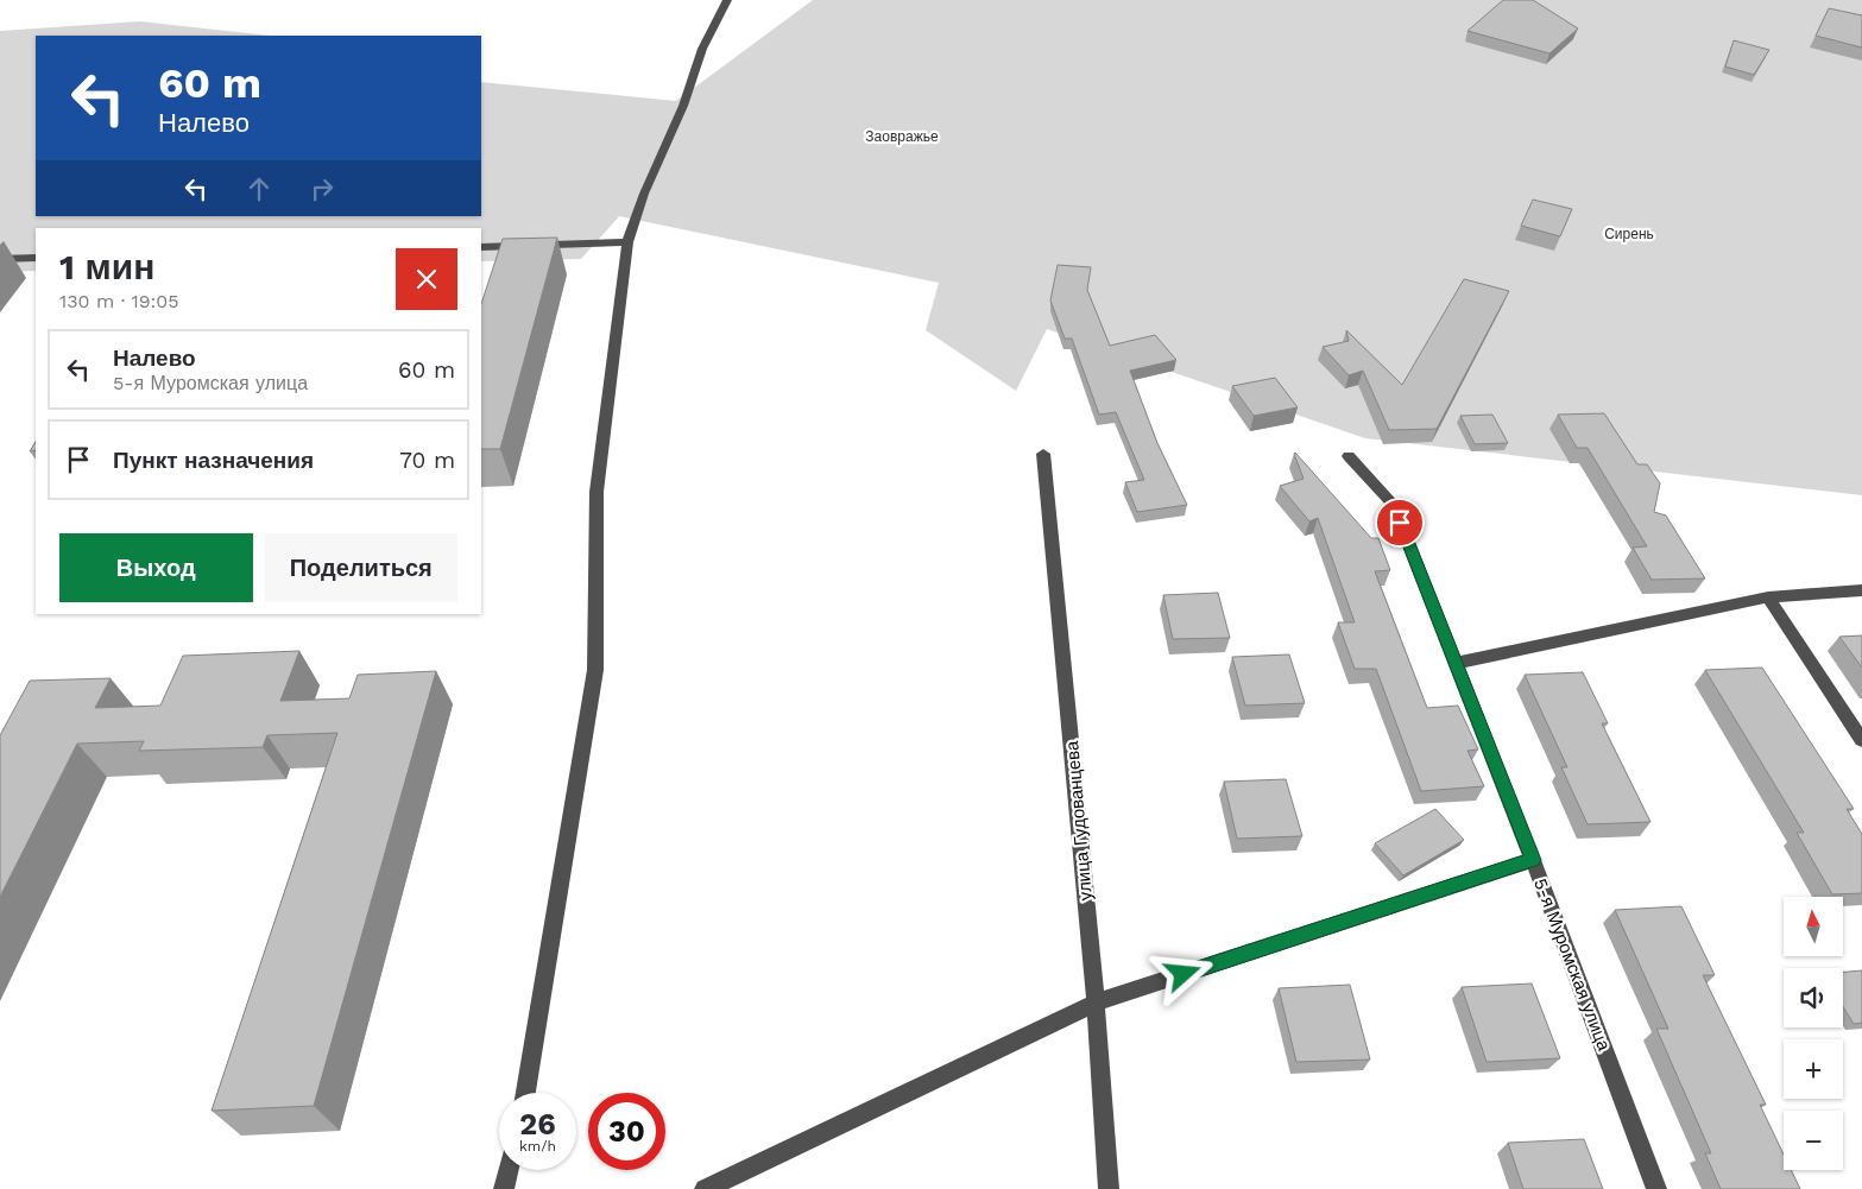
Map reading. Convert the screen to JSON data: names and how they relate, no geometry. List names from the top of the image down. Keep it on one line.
{"streets":{"street":["улица Гудованцева","5-я Муромская улица"]},"parks":["Заовражье","Сирень"],"north":"top","page":{"turn":["60 m","Налево"],"heading":["1 мин","130 m · 19:05"],"list":[{"name":"Налево","note":"5-я Муромская улица","value":"60 m"},{"name":"Пункт назначения","value":"70 m"}],"buttons":["Выход","Поделиться"],"map_buttons":["+","−"],"speed":"26 km/h","limit":"30"}}
